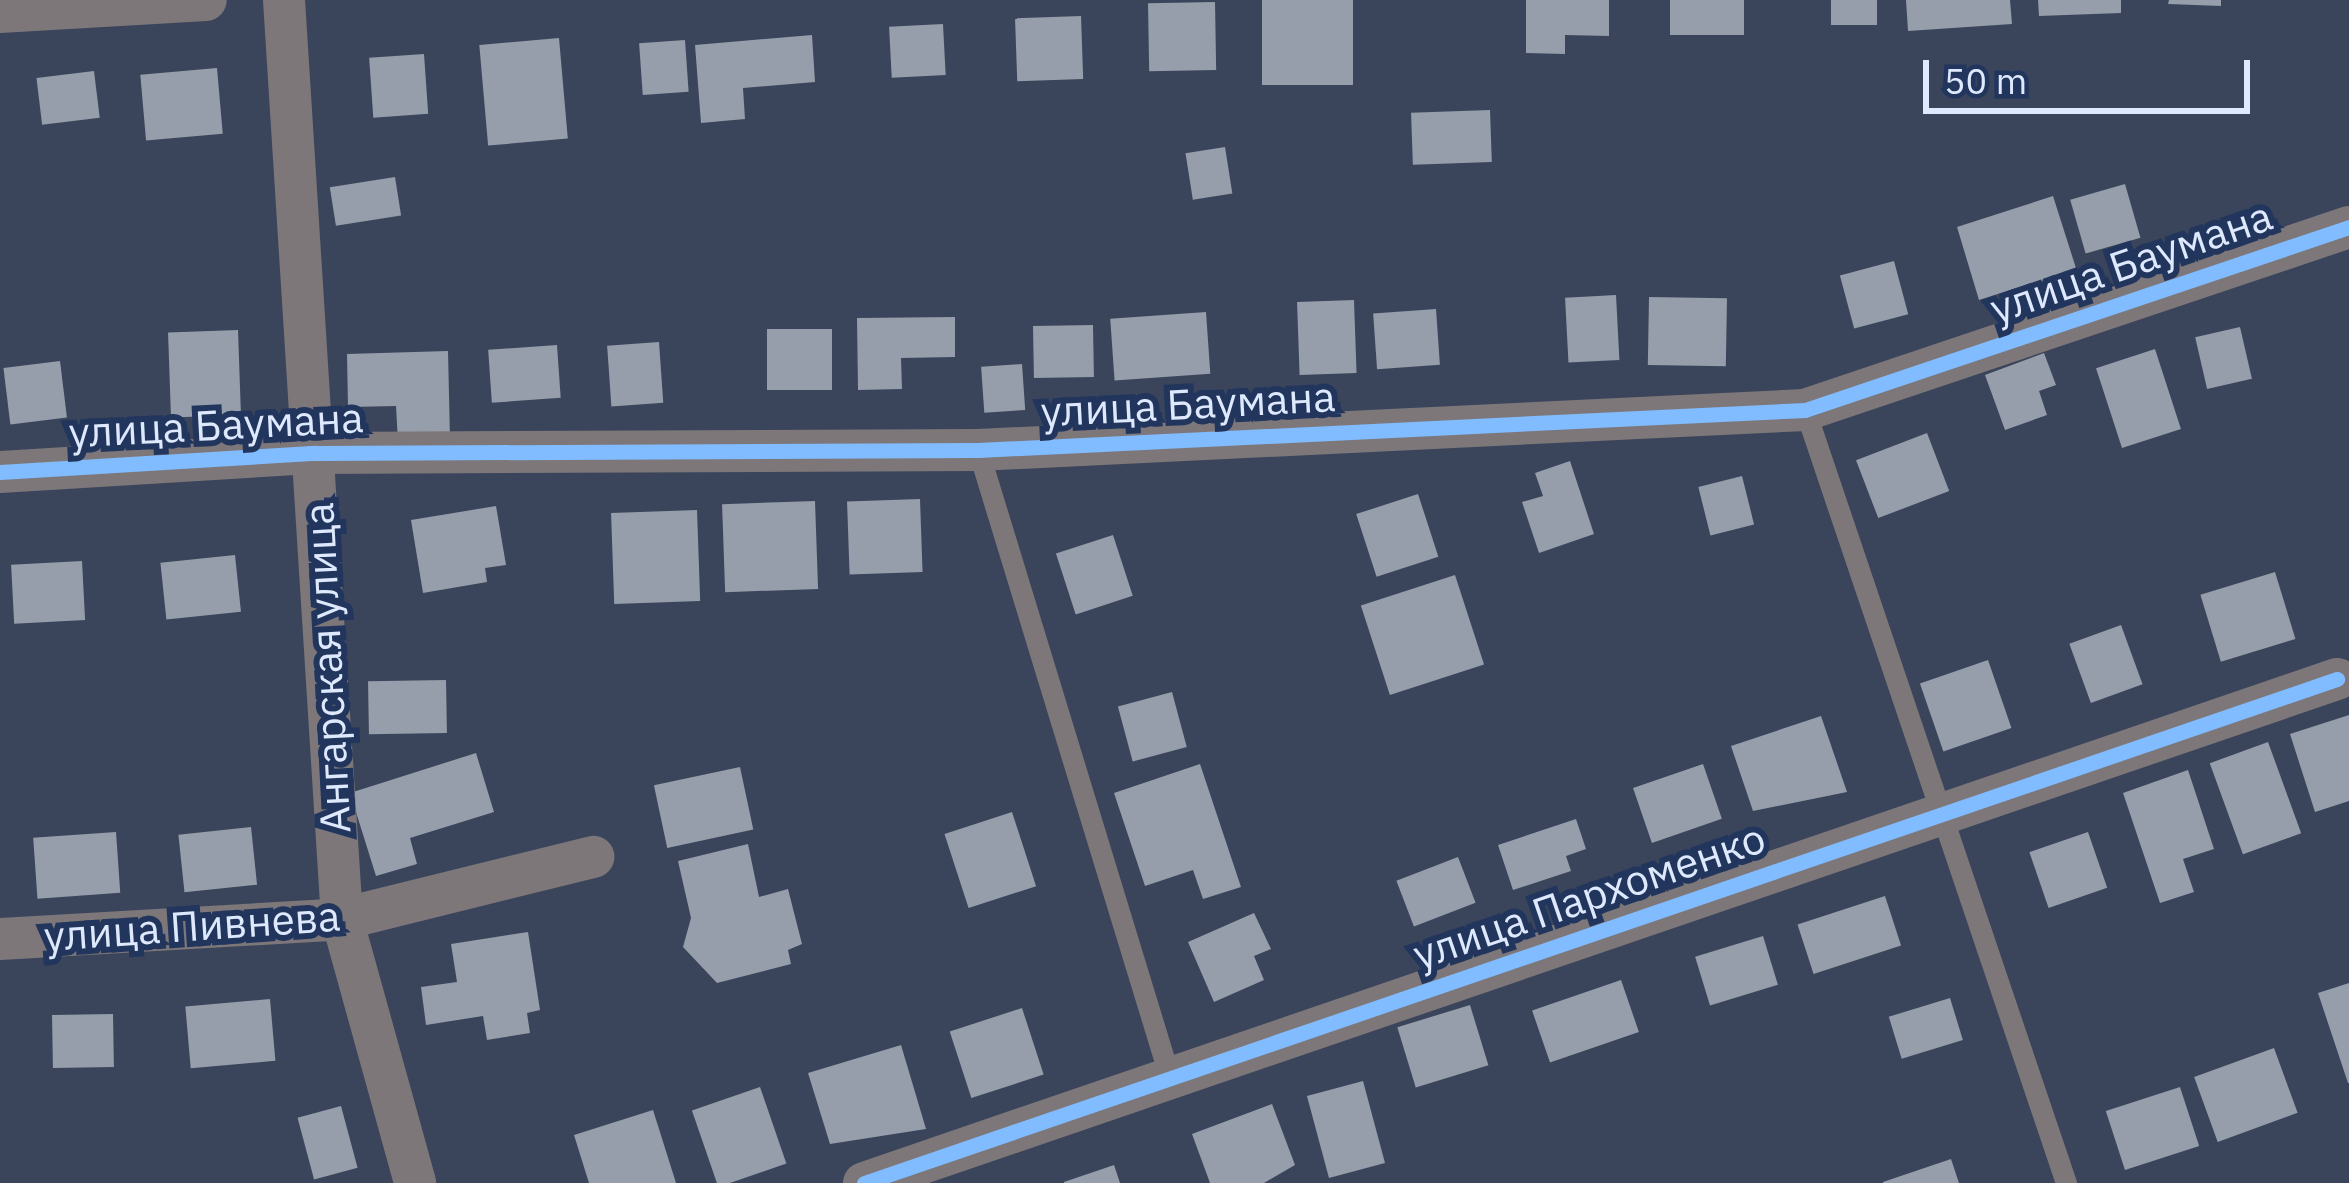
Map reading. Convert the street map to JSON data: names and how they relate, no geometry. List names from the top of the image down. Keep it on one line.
{"streets":{"street":["улица Баумана","Ангарская улица","улица Пархоменко","улица Пивнева"]},"crossings":[["улица Баумана","Ангарская улица"],["Ангарская улица","улица Пивнева"]],"scale_bar":"50 m"}
